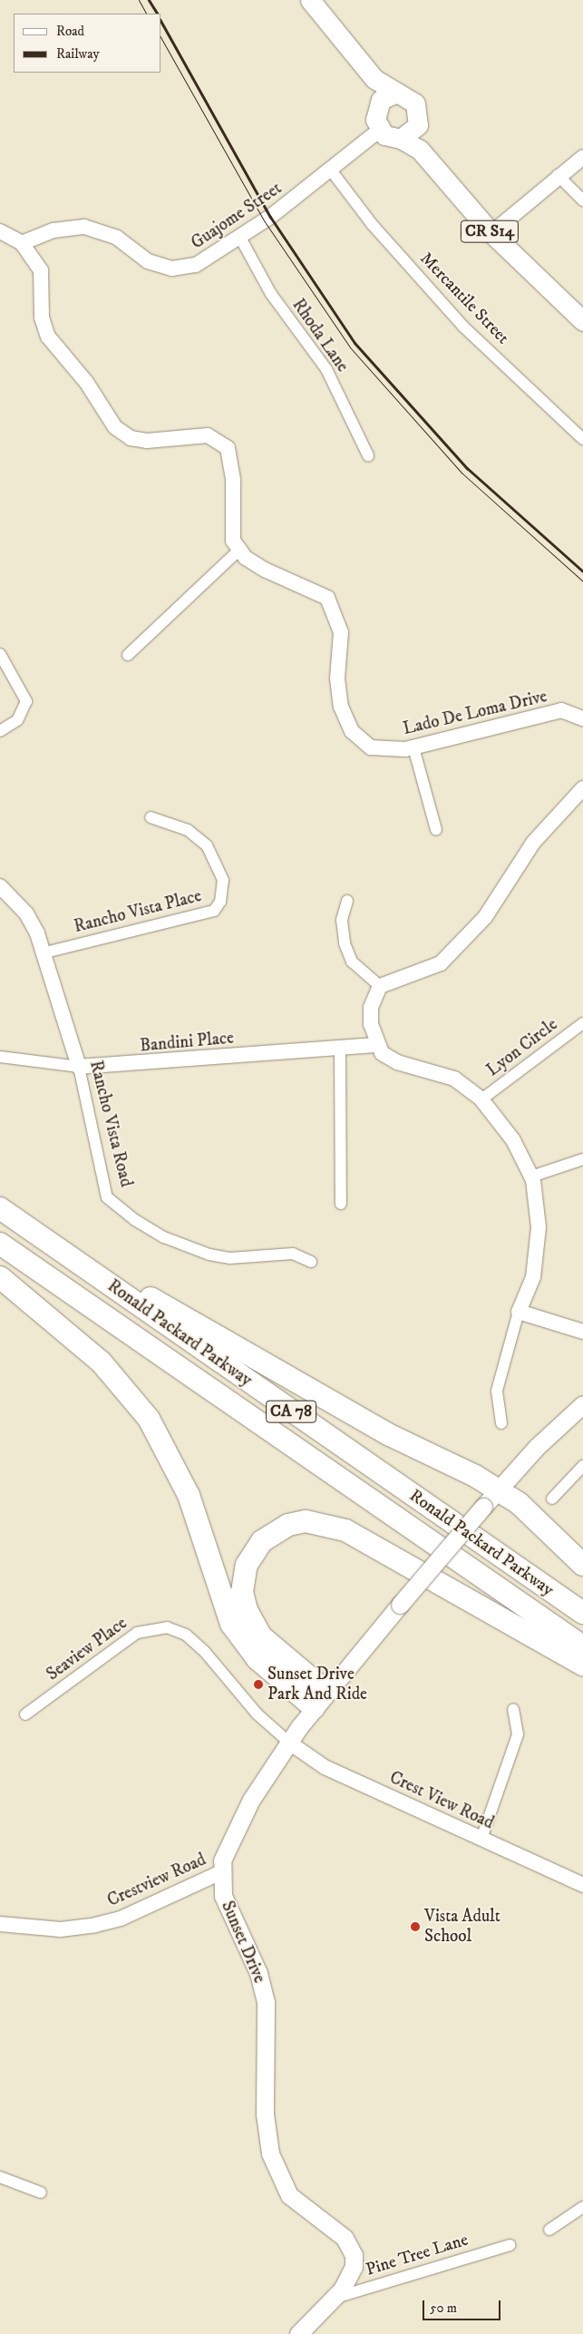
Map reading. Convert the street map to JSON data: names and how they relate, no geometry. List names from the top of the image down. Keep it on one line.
{"streets":{"highway":["Ronald Packard Parkway","CA 78"],"main road":["CR S14","Sunset Drive"],"street":["Guajome Street","Mercantile Street","Rhoda Lane","Lado De Loma Drive","Rancho Vista Place","Bandini Place","Lyon Circle","Rancho Vista Road","Seaview Place","Crest View Road","Crestview Road","Pine Tree Lane"]},"crossings":[["Guajome Street","CR S14"],["Guajome Street","Mercantile Street"],["Guajome Street","Rhoda Lane"],["Rancho Vista Place","Rancho Vista Road"],["Bandini Place","Rancho Vista Road"],["Seaview Place","Crest View Road"],["Seaview Place","Sunset Drive"],["Crest View Road","Sunset Drive"],["Crestview Road","Sunset Drive"],["Sunset Drive","Pine Tree Lane"]],"places":["Sunset Drive Park And Ride","Vista Adult School"],"legend":["Road","Railway"],"scale_bar":"50 m"}
